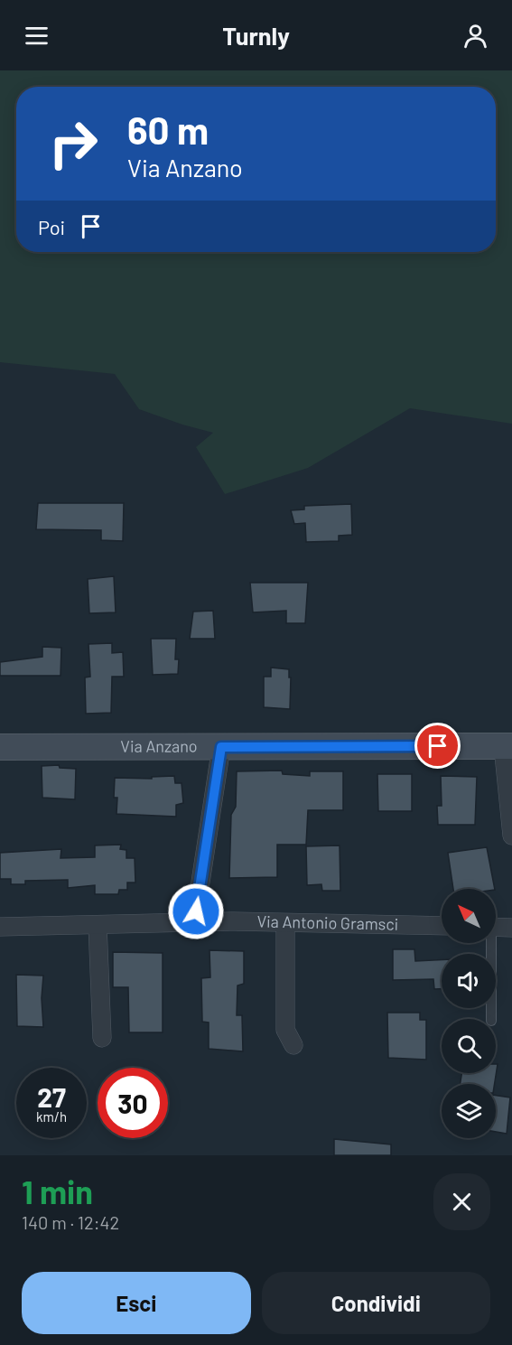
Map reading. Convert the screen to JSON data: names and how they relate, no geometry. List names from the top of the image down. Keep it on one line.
{"streets":{"main road":["Via Anzano"],"street":["Via Antonio Gramsci"]},"north":"top left","page":{"header":"Turnly","turn":["60 m","Via Anzano"],"then":"Poi","speed":"27 km/h","limit":"30","heading":["1 min","140 m · 12:42"],"buttons":["Esci","Condividi"]}}
